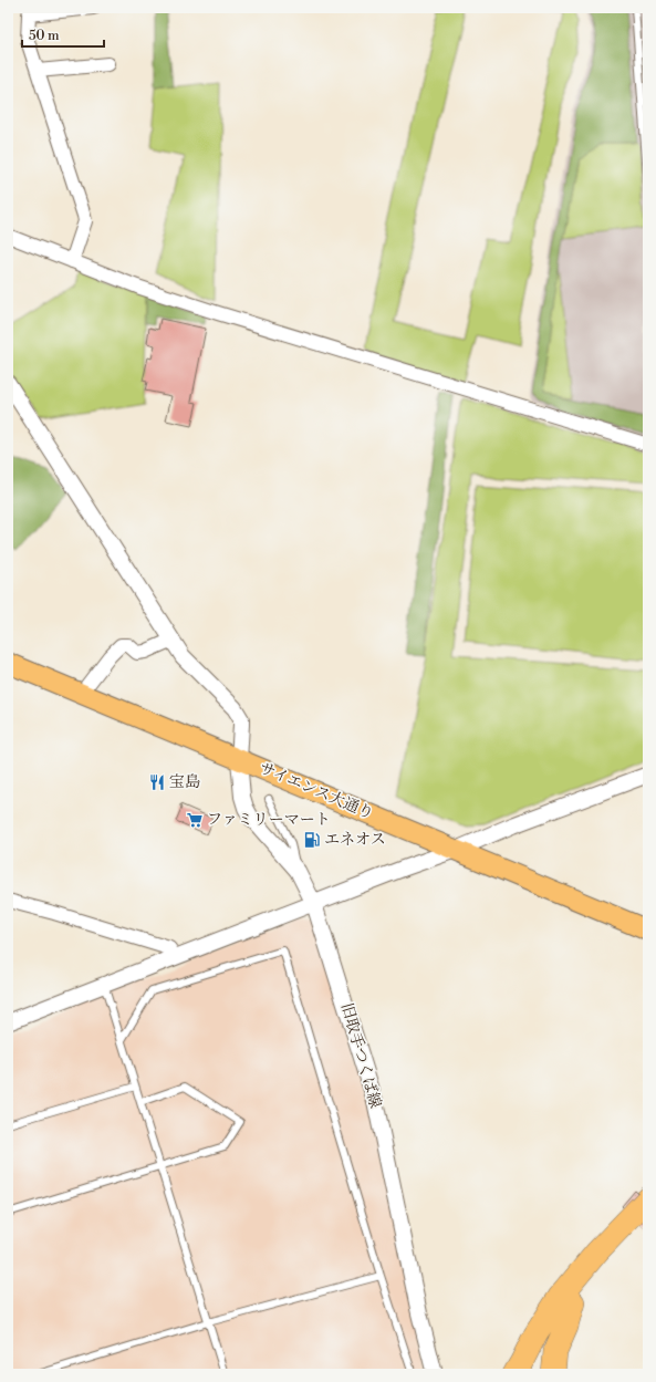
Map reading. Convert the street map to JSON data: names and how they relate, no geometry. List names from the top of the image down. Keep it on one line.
{"streets":{"main road":["サイエンス大通り"],"street":["旧取手つくば線"]},"crossings":[["サイエンス大通り","旧取手つくば線"]],"places":{"restaurant":["宝島"],"supermarket":["ファミリーマート"],"fuel station":["エネオス"]},"scale_bar":"50 m"}
